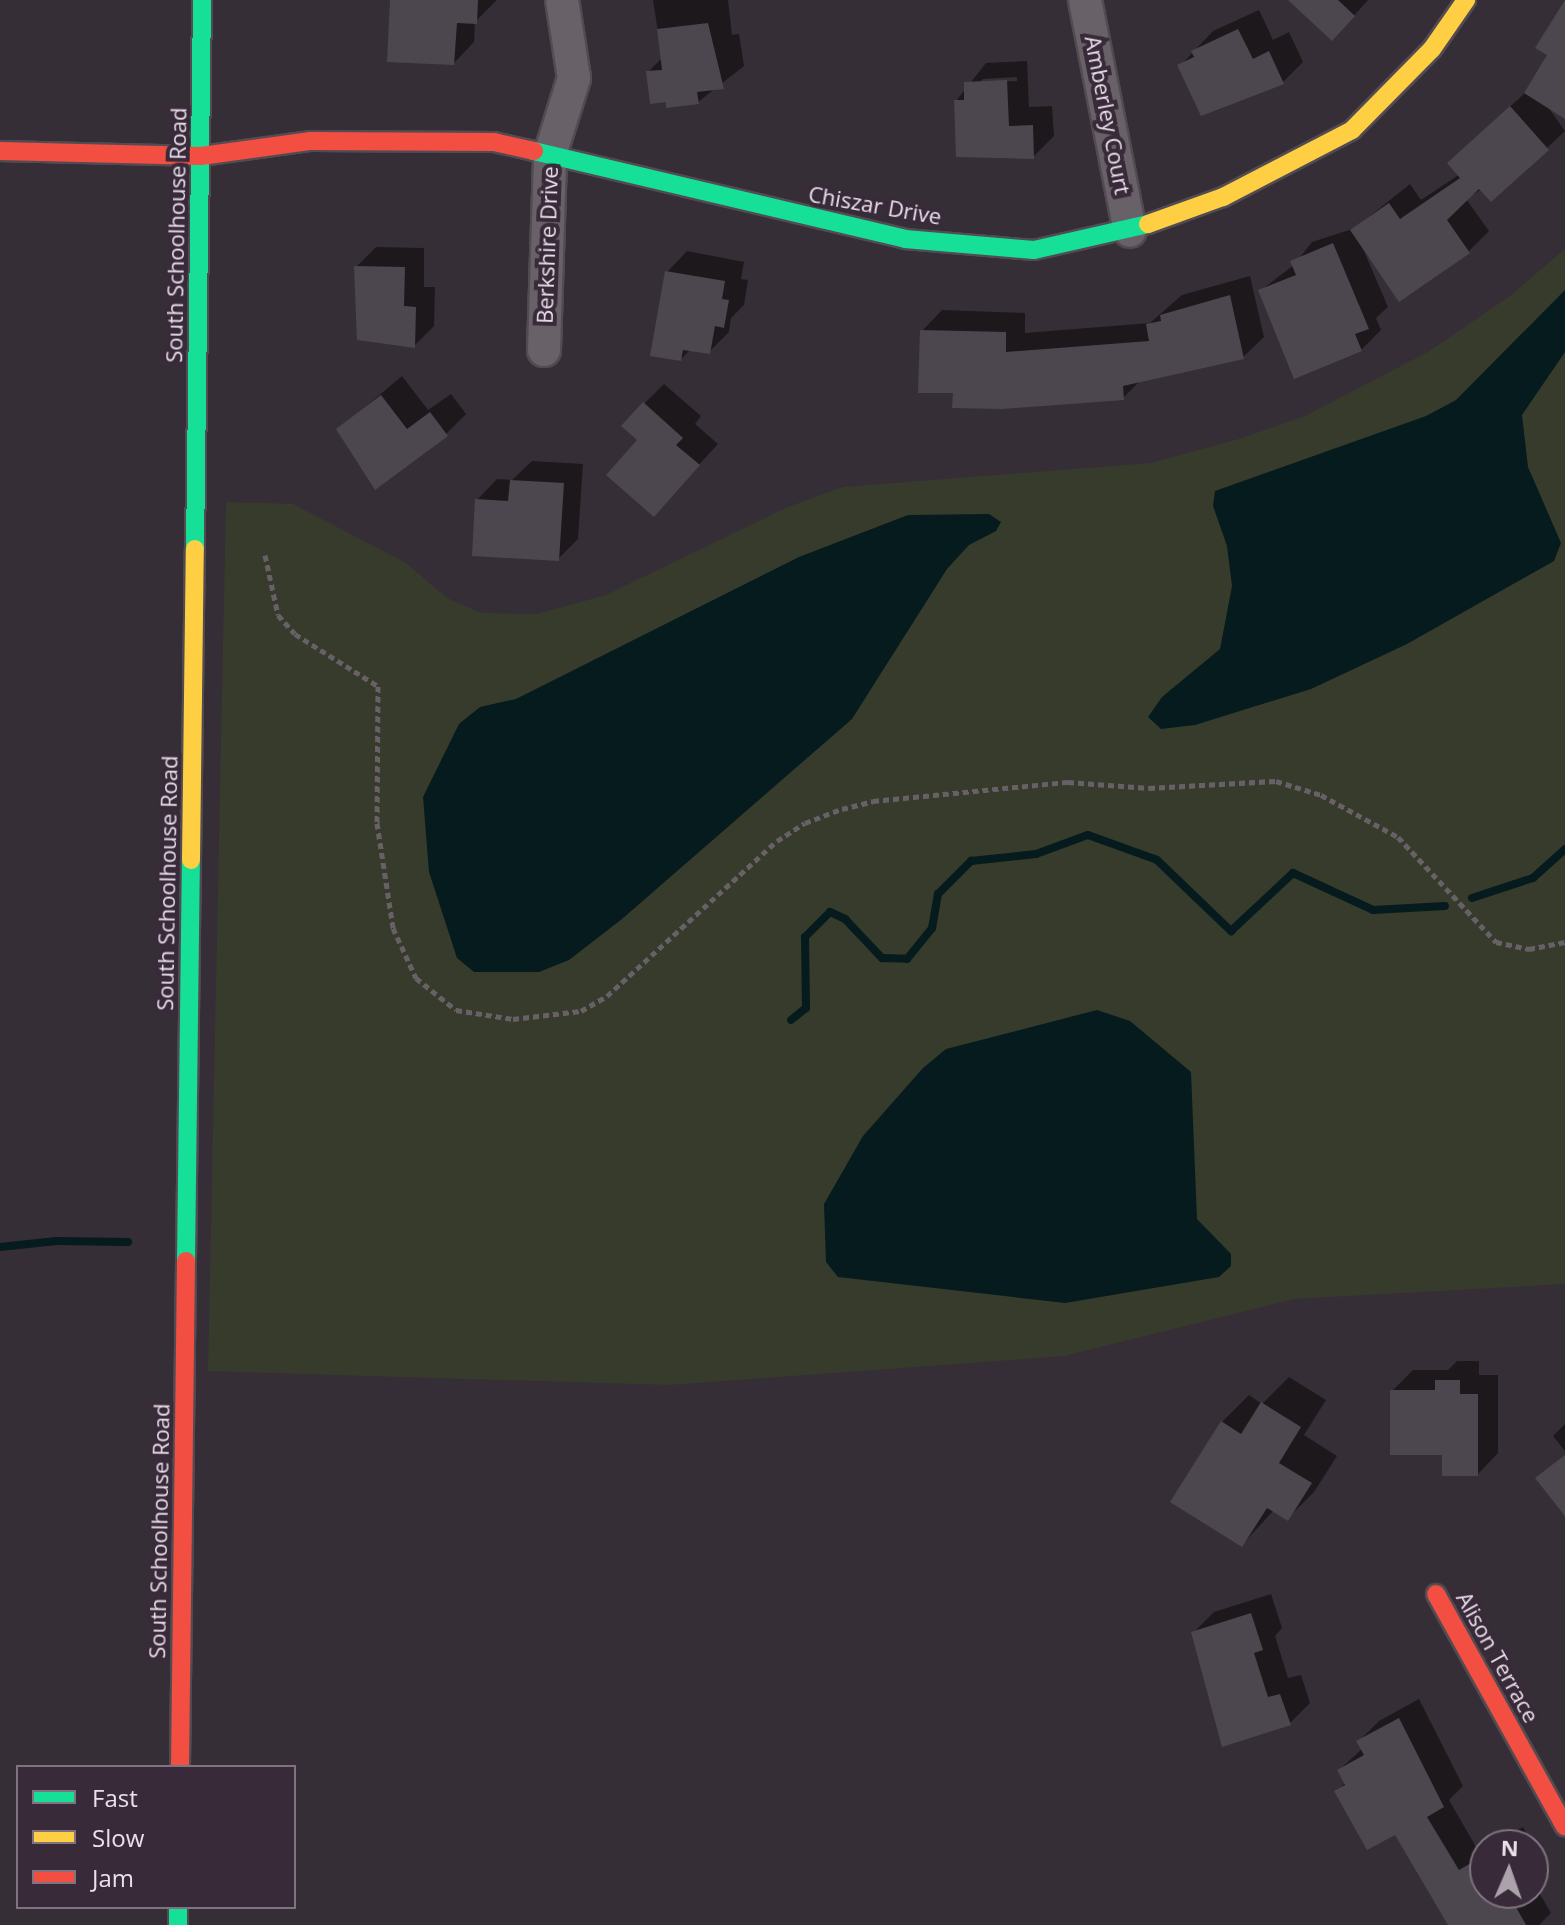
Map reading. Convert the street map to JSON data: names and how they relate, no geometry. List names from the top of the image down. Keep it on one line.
{"streets":{"street":["Amberley Court","Chiszar Drive","South Schoolhouse Road","Berkshire Drive","Alison Terrace"]},"crossings":[["Amberley Court","Chiszar Drive"],["Chiszar Drive","South Schoolhouse Road"],["Chiszar Drive","Berkshire Drive"]],"legend":["Fast","Slow","Jam"],"north":"top"}
